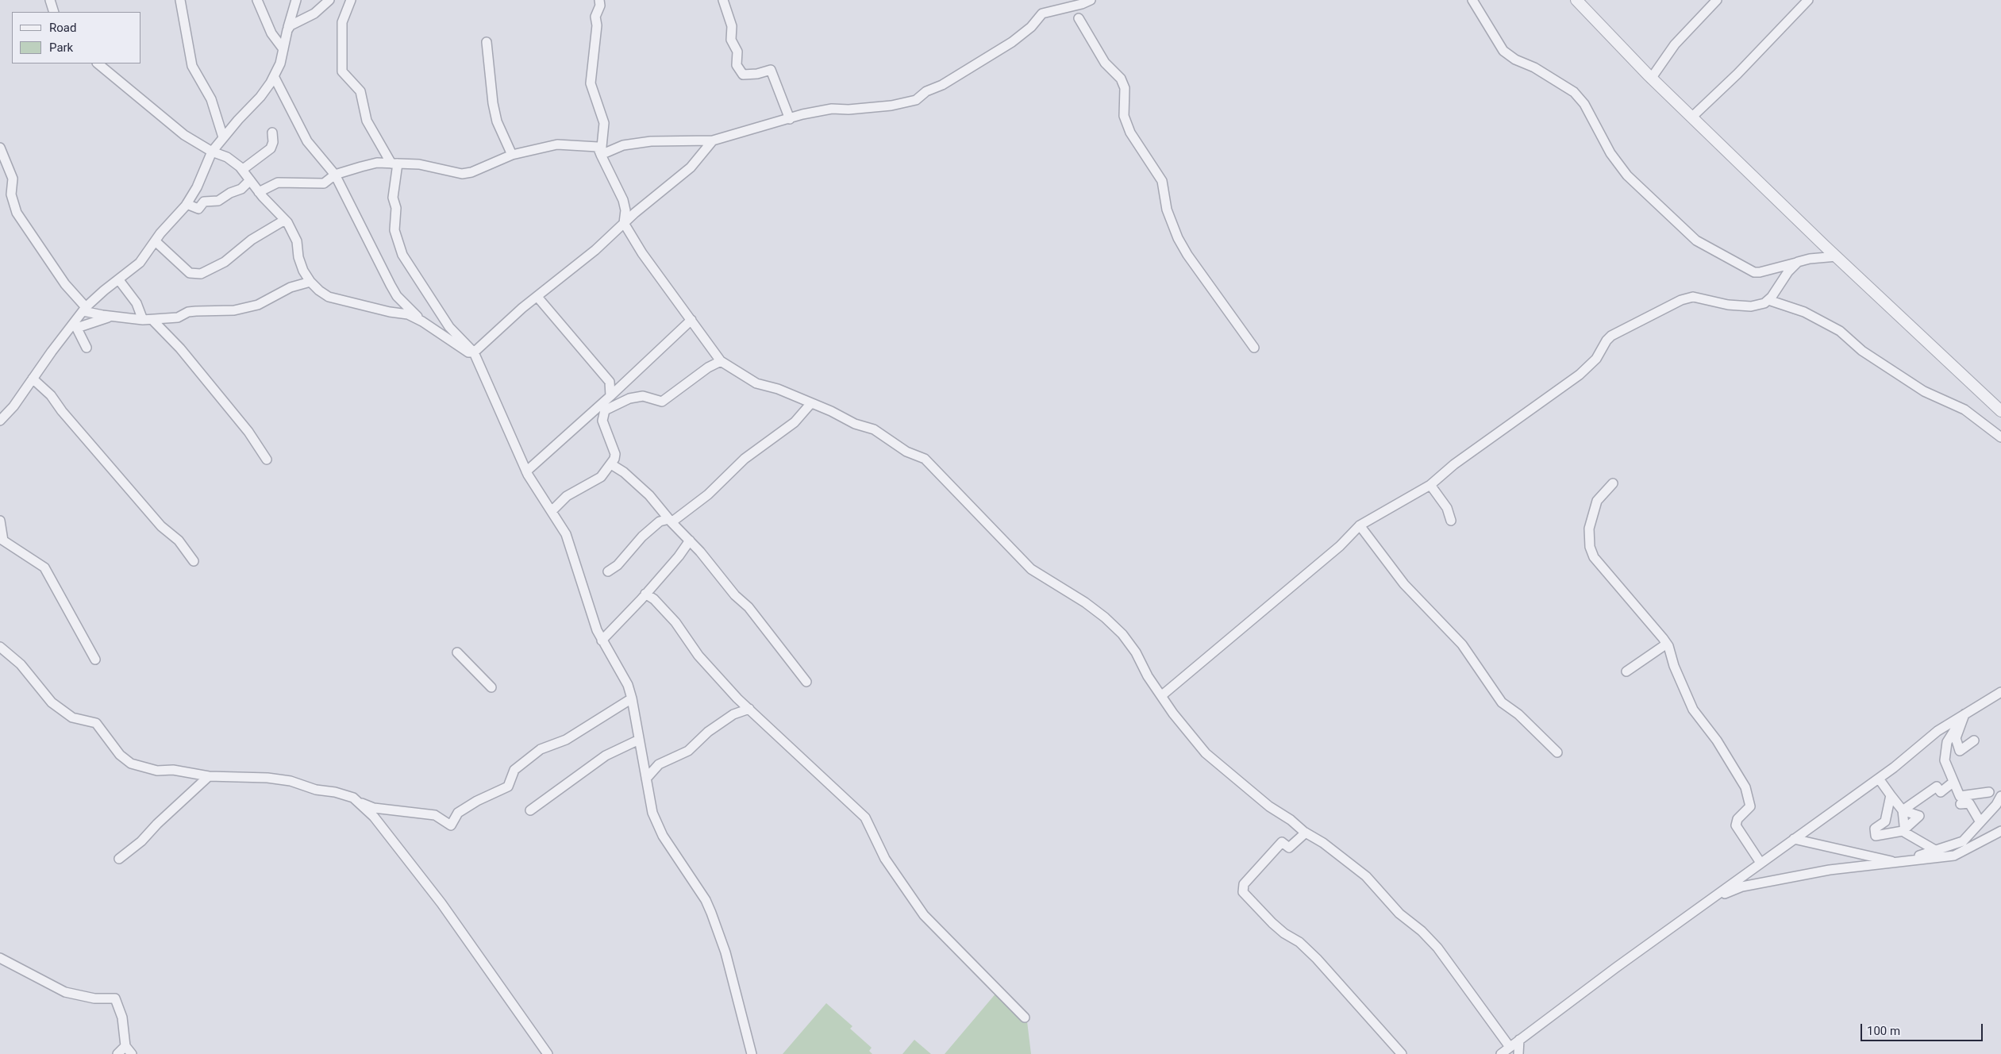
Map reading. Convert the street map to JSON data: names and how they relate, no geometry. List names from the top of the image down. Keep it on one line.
{"legend":["Road","Park"],"scale_bar":"100 m"}
